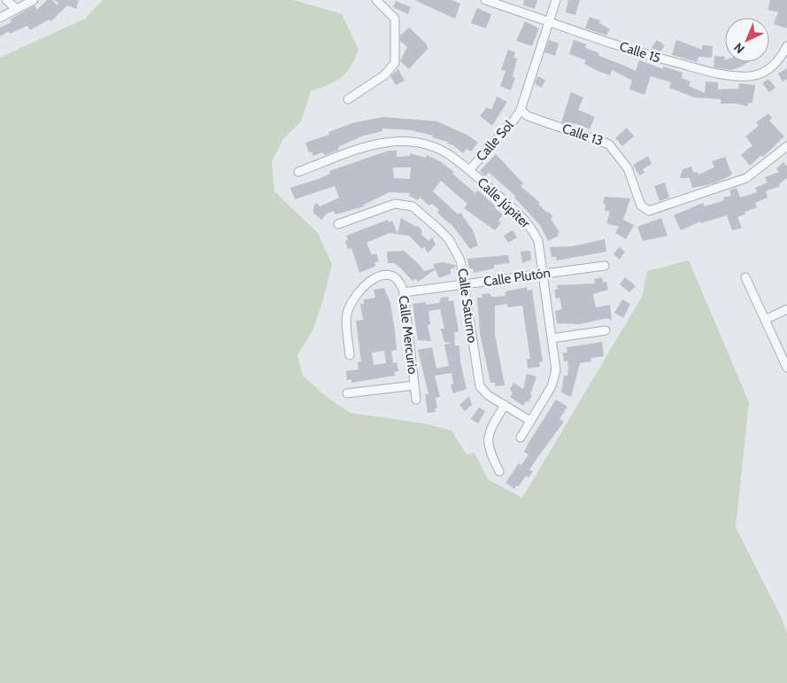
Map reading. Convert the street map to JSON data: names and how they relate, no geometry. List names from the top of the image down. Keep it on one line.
{"streets":{"street":["Calle 15","Calle 13","Calle Sol","Calle Júpiter","Calle Plutón","Calle Saturno","Calle Mercurio"]},"crossings":[["Calle 13","Calle Sol"],["Calle Sol","Calle Júpiter"],["Calle Júpiter","Calle Plutón"],["Calle Júpiter","Calle Saturno"],["Calle Plutón","Calle Saturno"],["Calle Plutón","Calle Mercurio"]],"north":"bottom left"}
